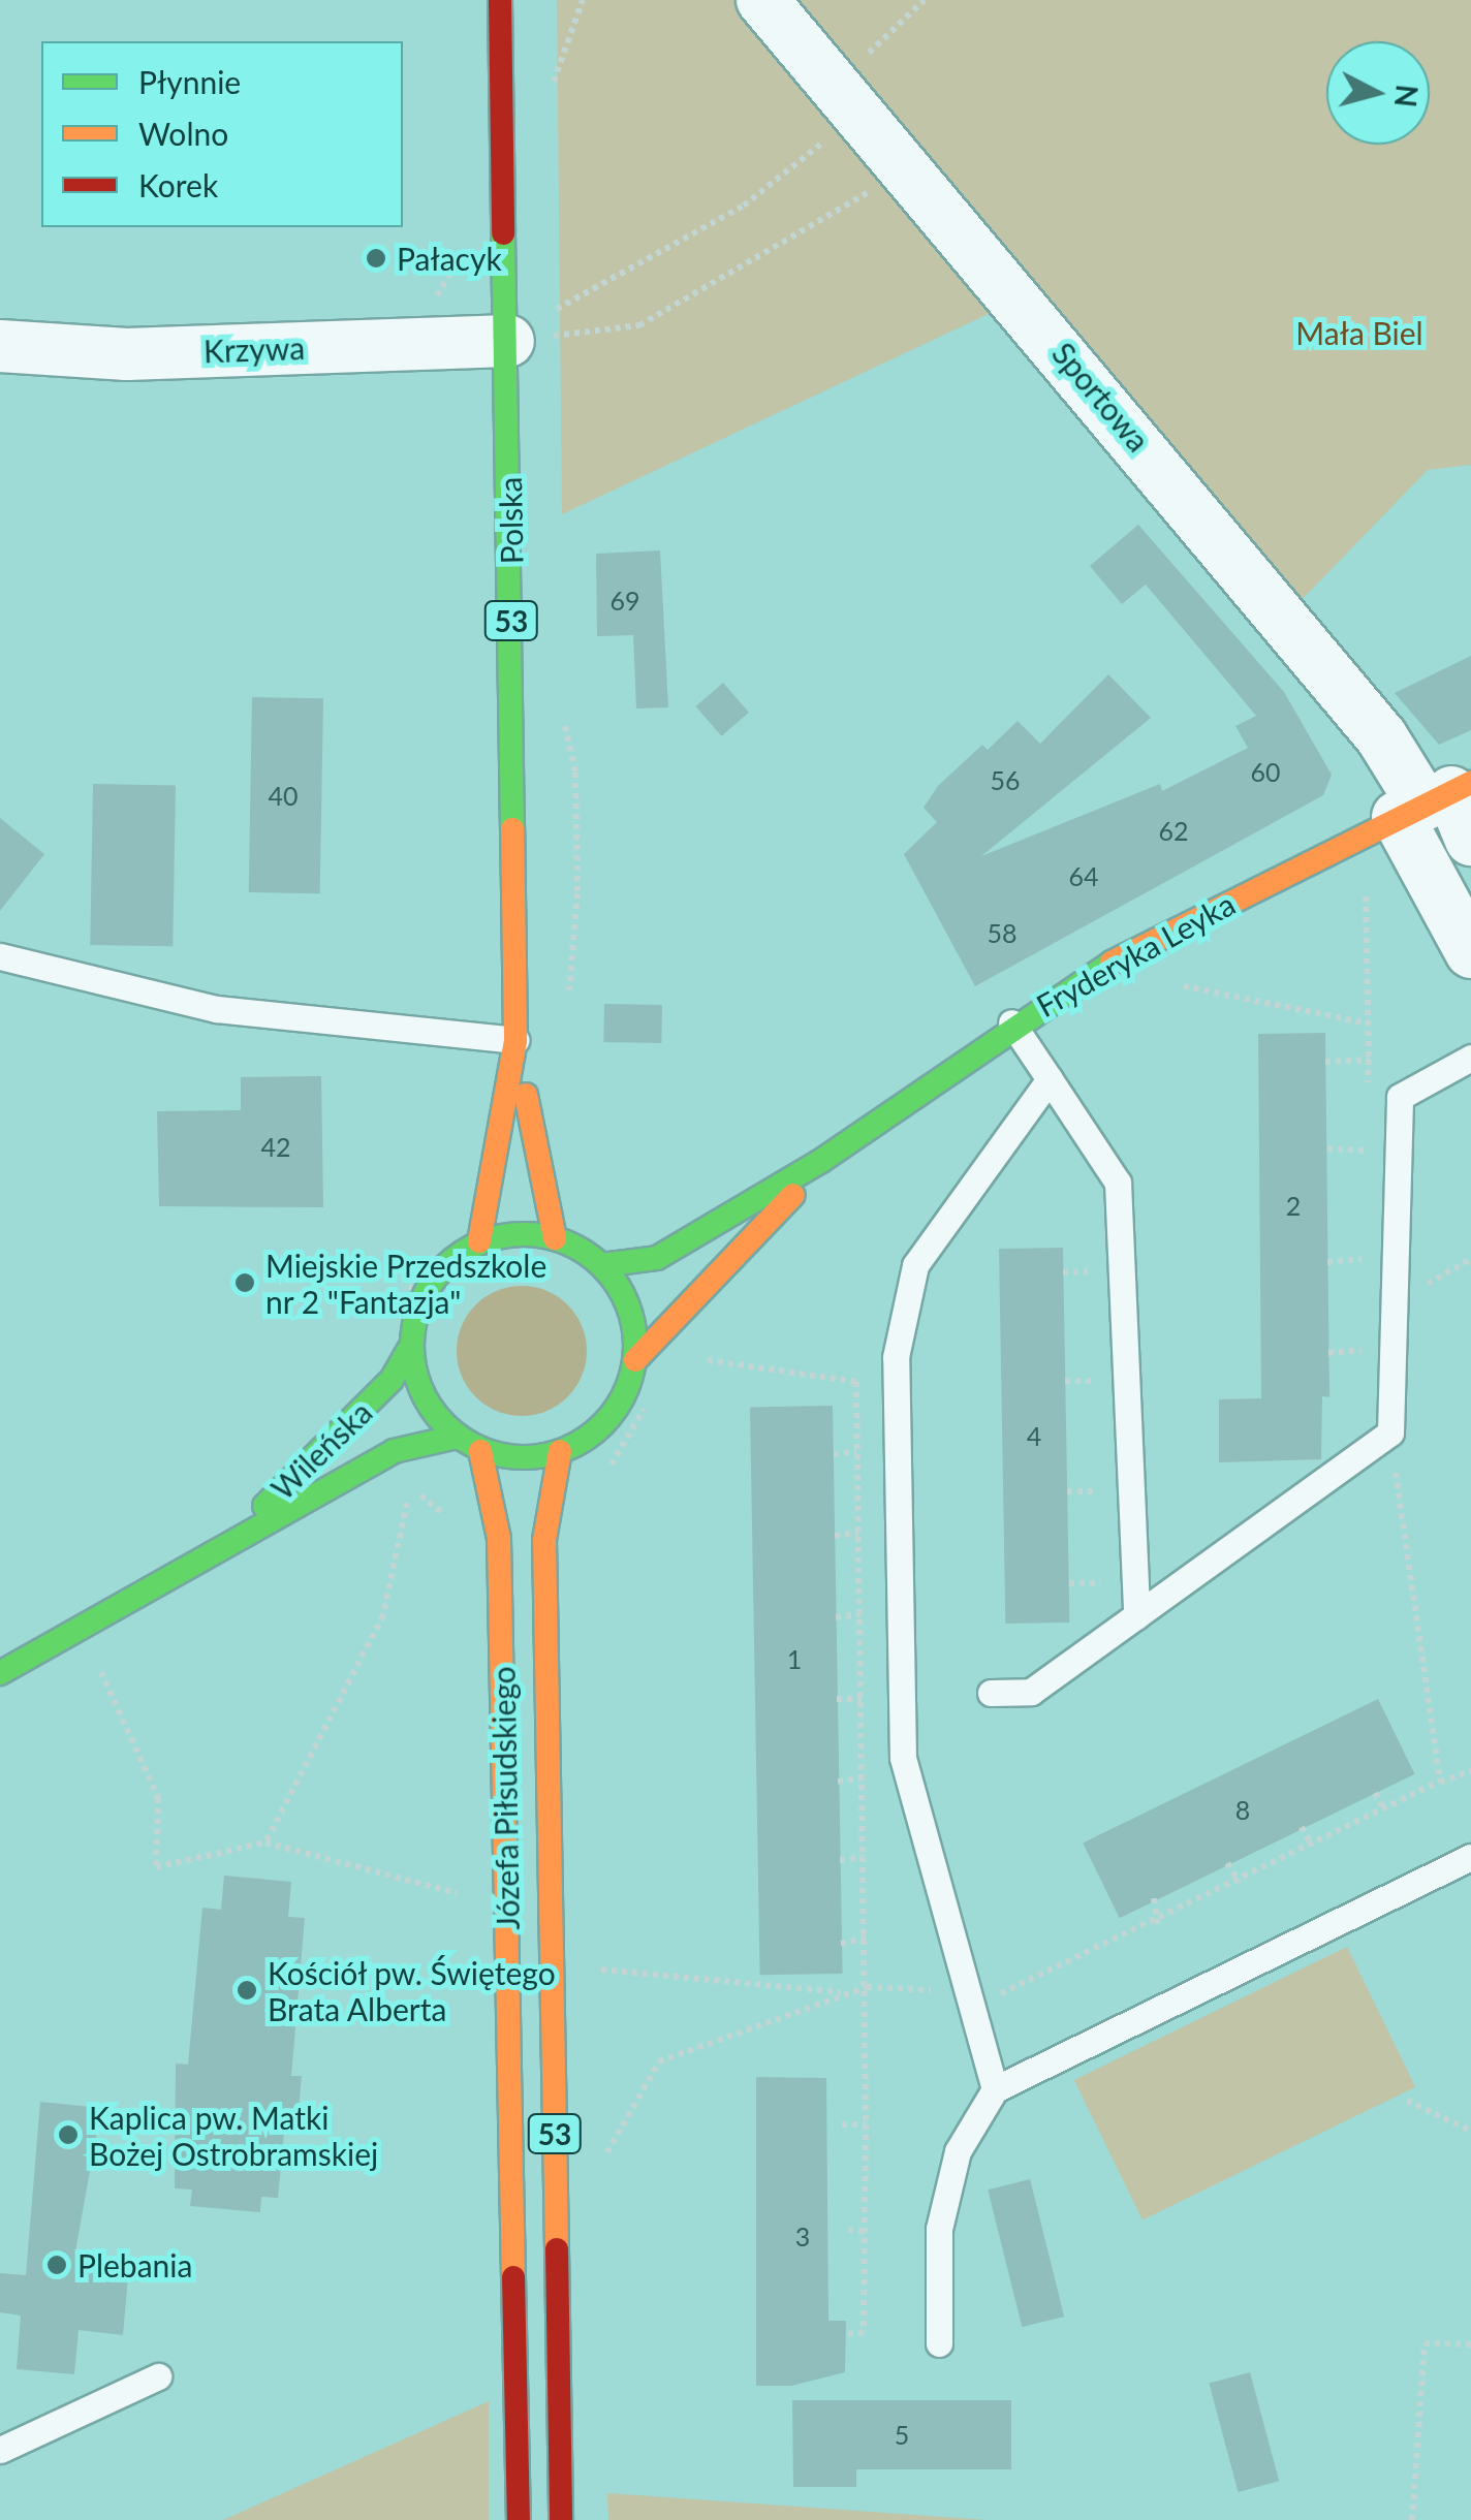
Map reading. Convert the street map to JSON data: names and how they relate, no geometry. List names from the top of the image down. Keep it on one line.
{"streets":{"main road":["Polska","53","Fryderyka Leyka","Wileńska","Józefa Piłsudskiego"],"street":["Krzywa","Sportowa"]},"crossings":[["Krzywa","Polska"],["Sportowa","Fryderyka Leyka"],["Polska","Fryderyka Leyka"],["Polska","Wileńska"],["Polska","Józefa Piłsudskiego"],["Fryderyka Leyka","Wileńska"],["Fryderyka Leyka","Józefa Piłsudskiego"],["Wileńska","Józefa Piłsudskiego"]],"parks":["Mała Biel"],"places":["Pałacyk","Miejskie Przedszkole nr 2 \"Fantazja\"","Kościół pw. Świętego Brata Alberta","Kaplica pw. Matki Bożej Ostrobramskiej","Plebania"],"house_numbers":["69","60","56","40","62","64","58","42","2","4","1","8","3","5"],"legend":["Płynnie","Wolno","Korek"],"north":"right"}
